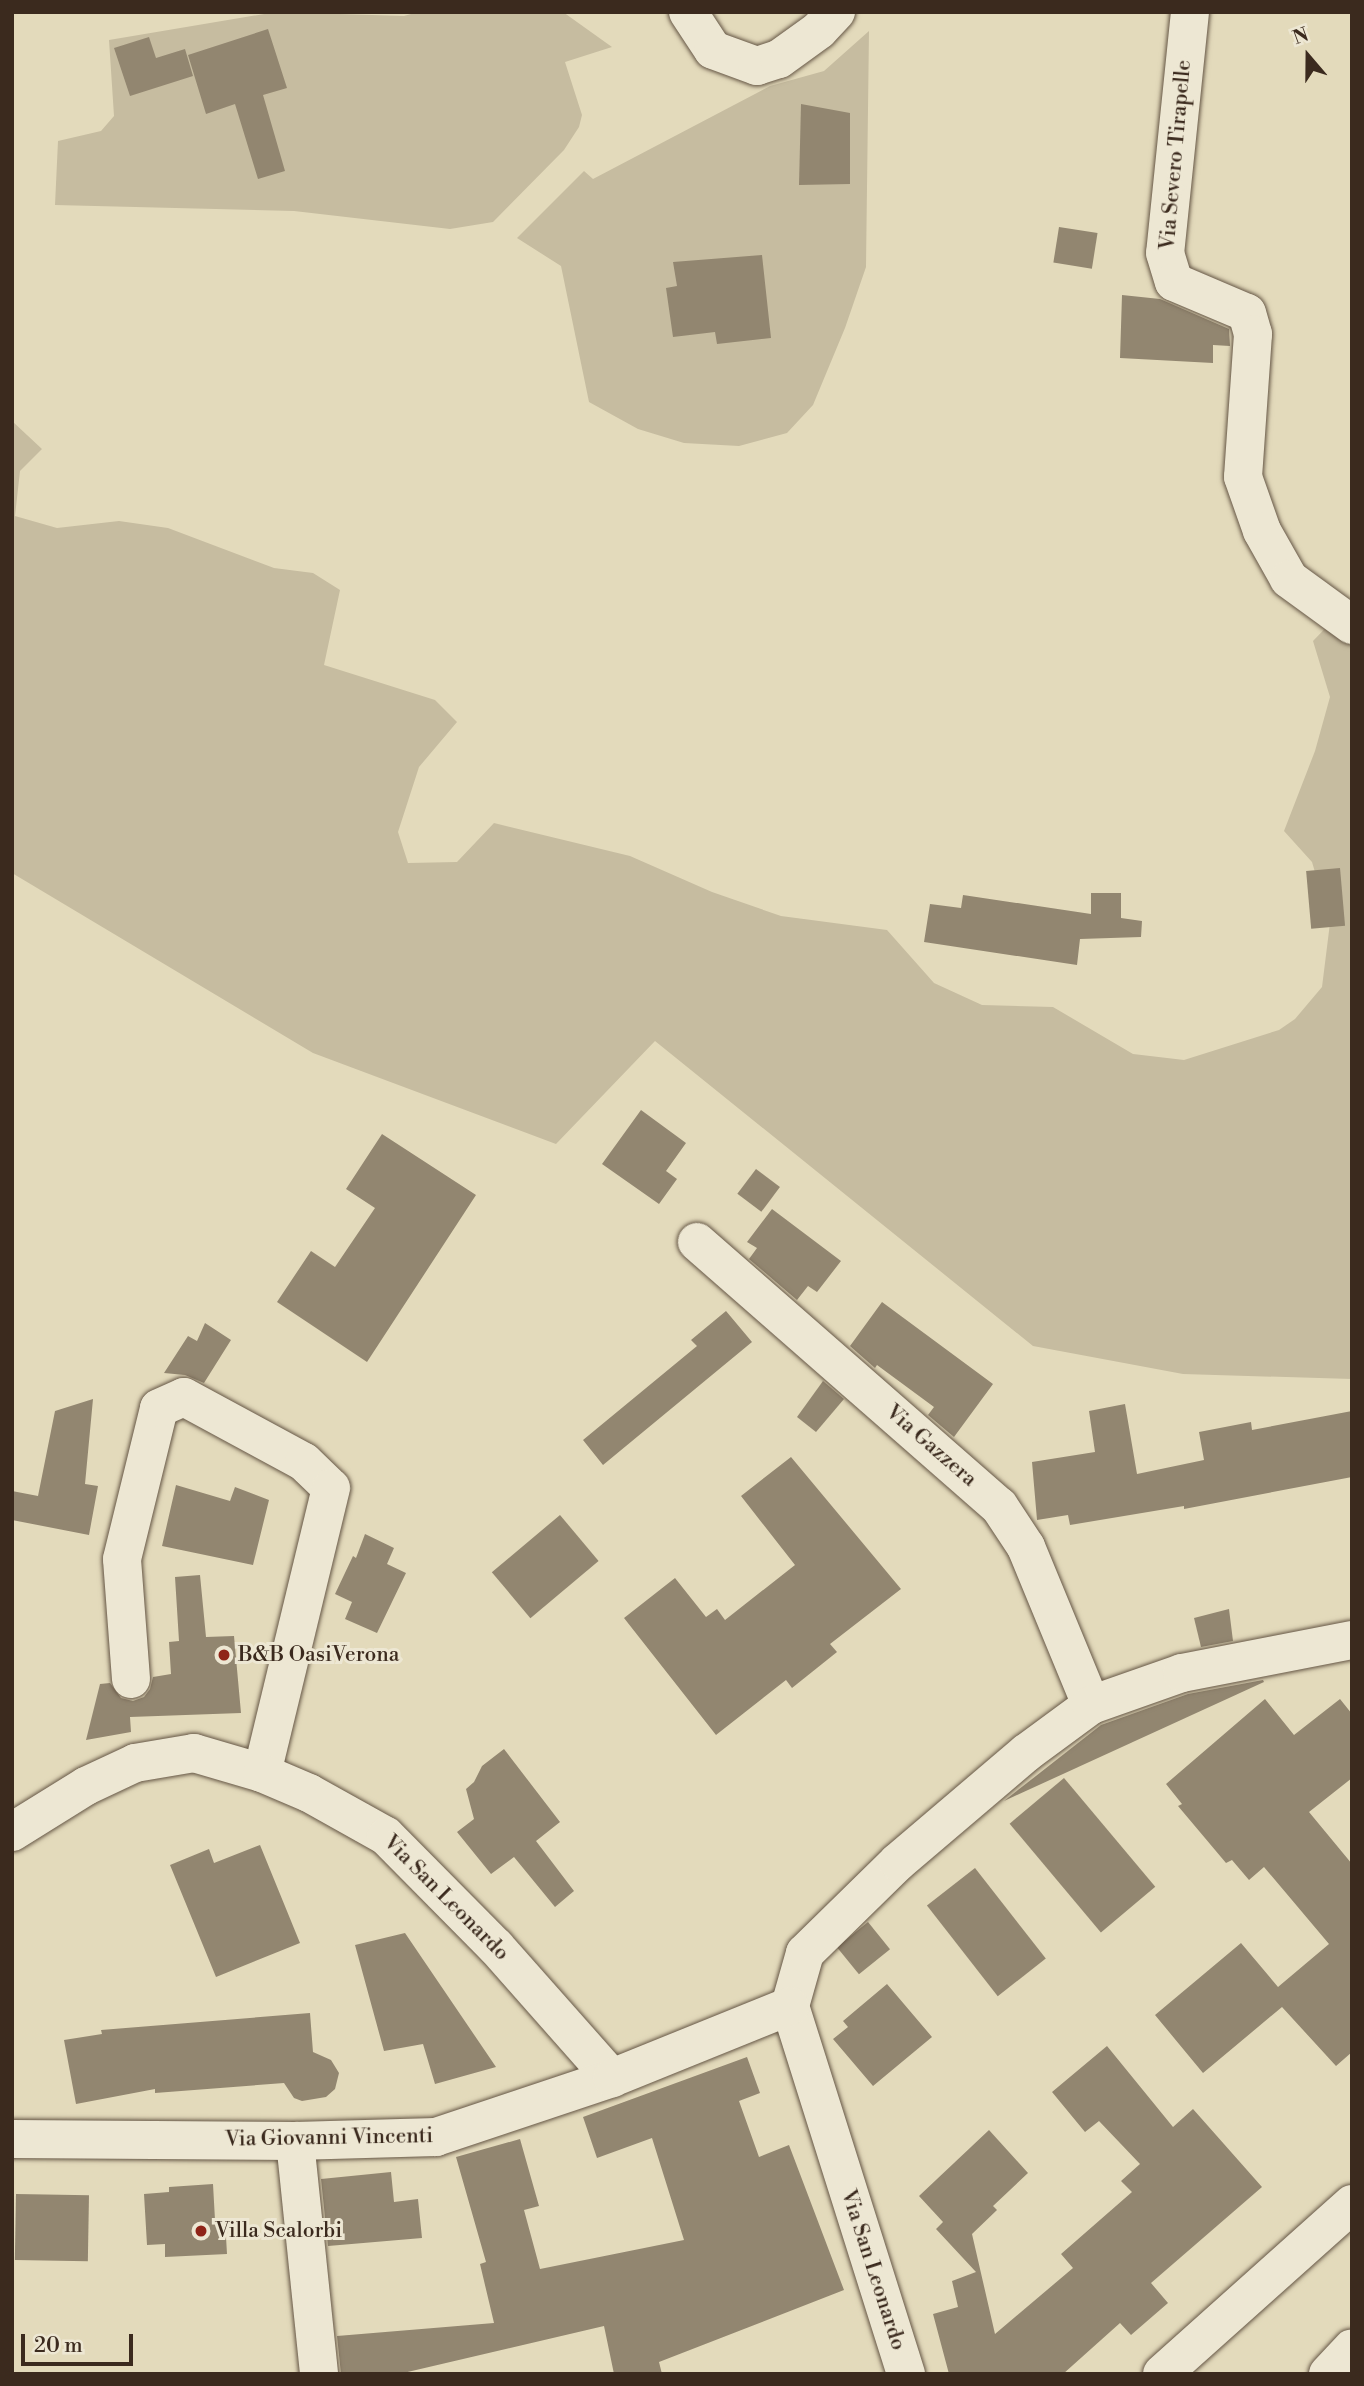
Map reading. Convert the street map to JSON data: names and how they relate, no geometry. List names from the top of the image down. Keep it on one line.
{"streets":{"street":["Via Severo Tirapelle","Via Gazzera","Via San Leonardo","Via Giovanni Vincenti"]},"crossings":[["Via San Leonardo","Via Giovanni Vincenti"]],"places":["B&B OasiVerona","Villa Scalorbi"],"scale_bar":"20 m","north":"top"}
